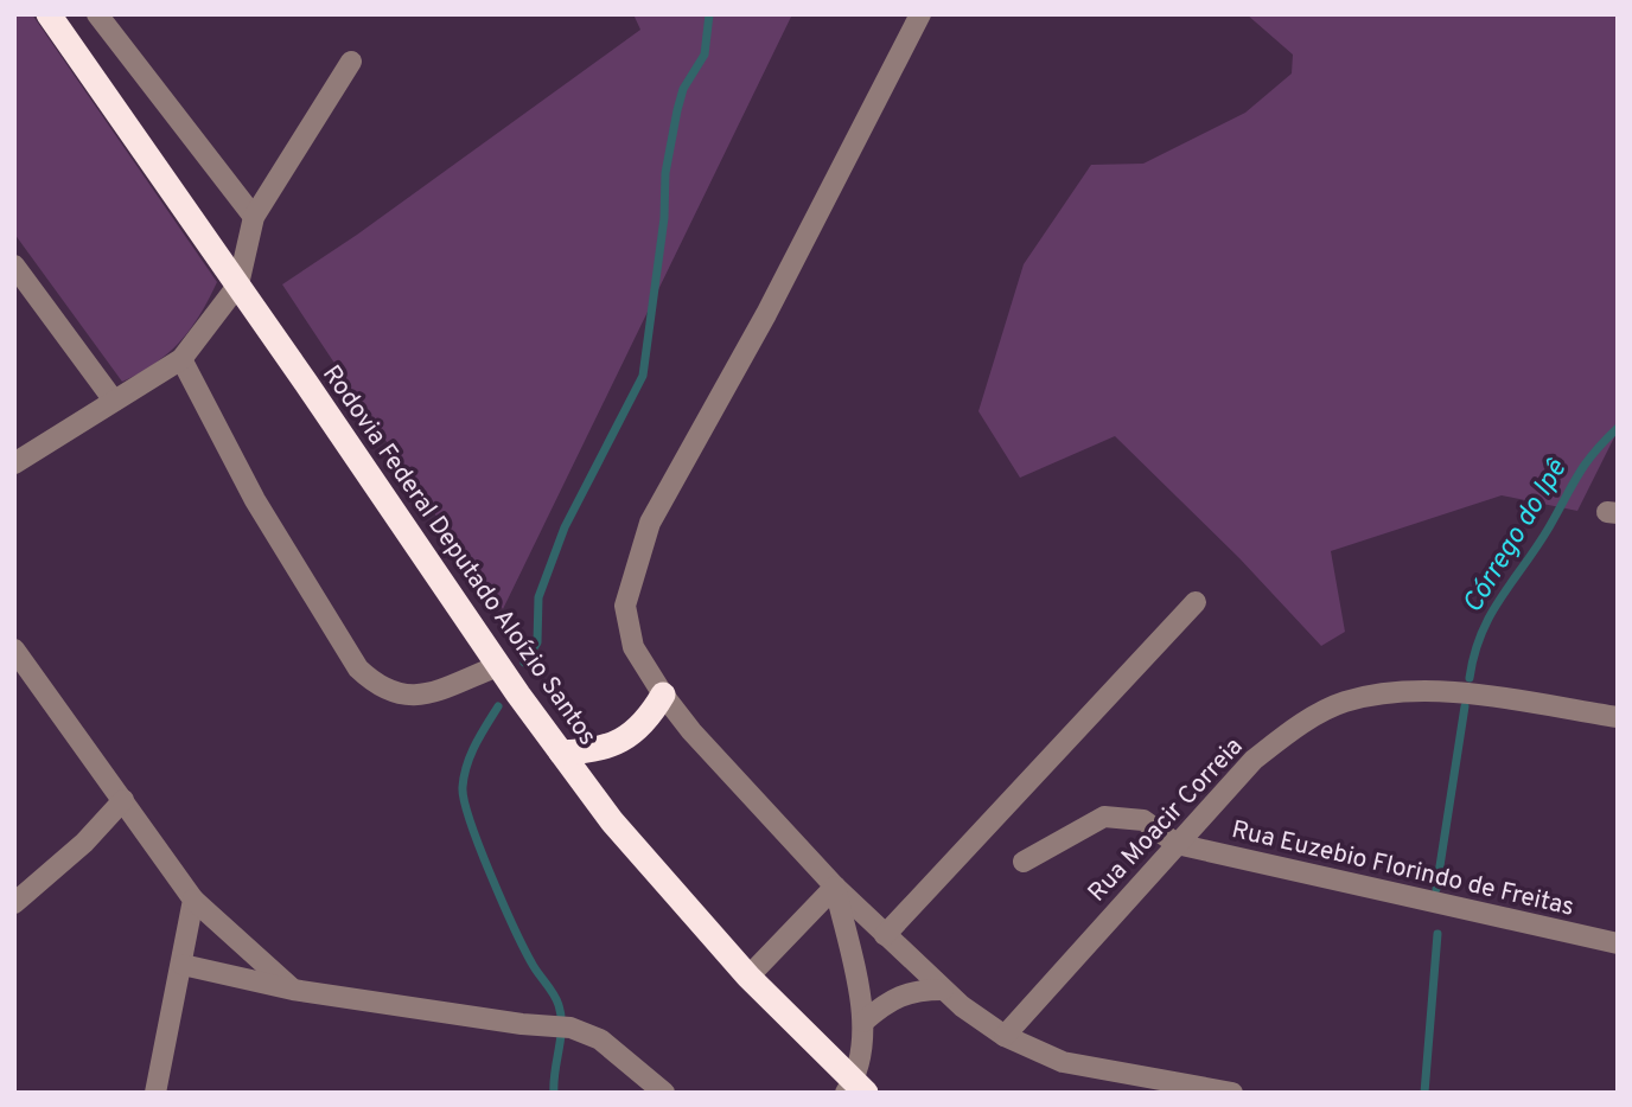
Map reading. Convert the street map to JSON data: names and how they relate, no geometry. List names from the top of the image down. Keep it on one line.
{"streets":{"highway":["Rodovia Federal Deputado Aloízio Santos"],"street":["Rua Moacir Correia","Rua Euzebio Florindo de Freitas"]},"crossings":[["Rua Moacir Correia","Rua Euzebio Florindo de Freitas"]],"water":["Córrego do Ipê"]}
